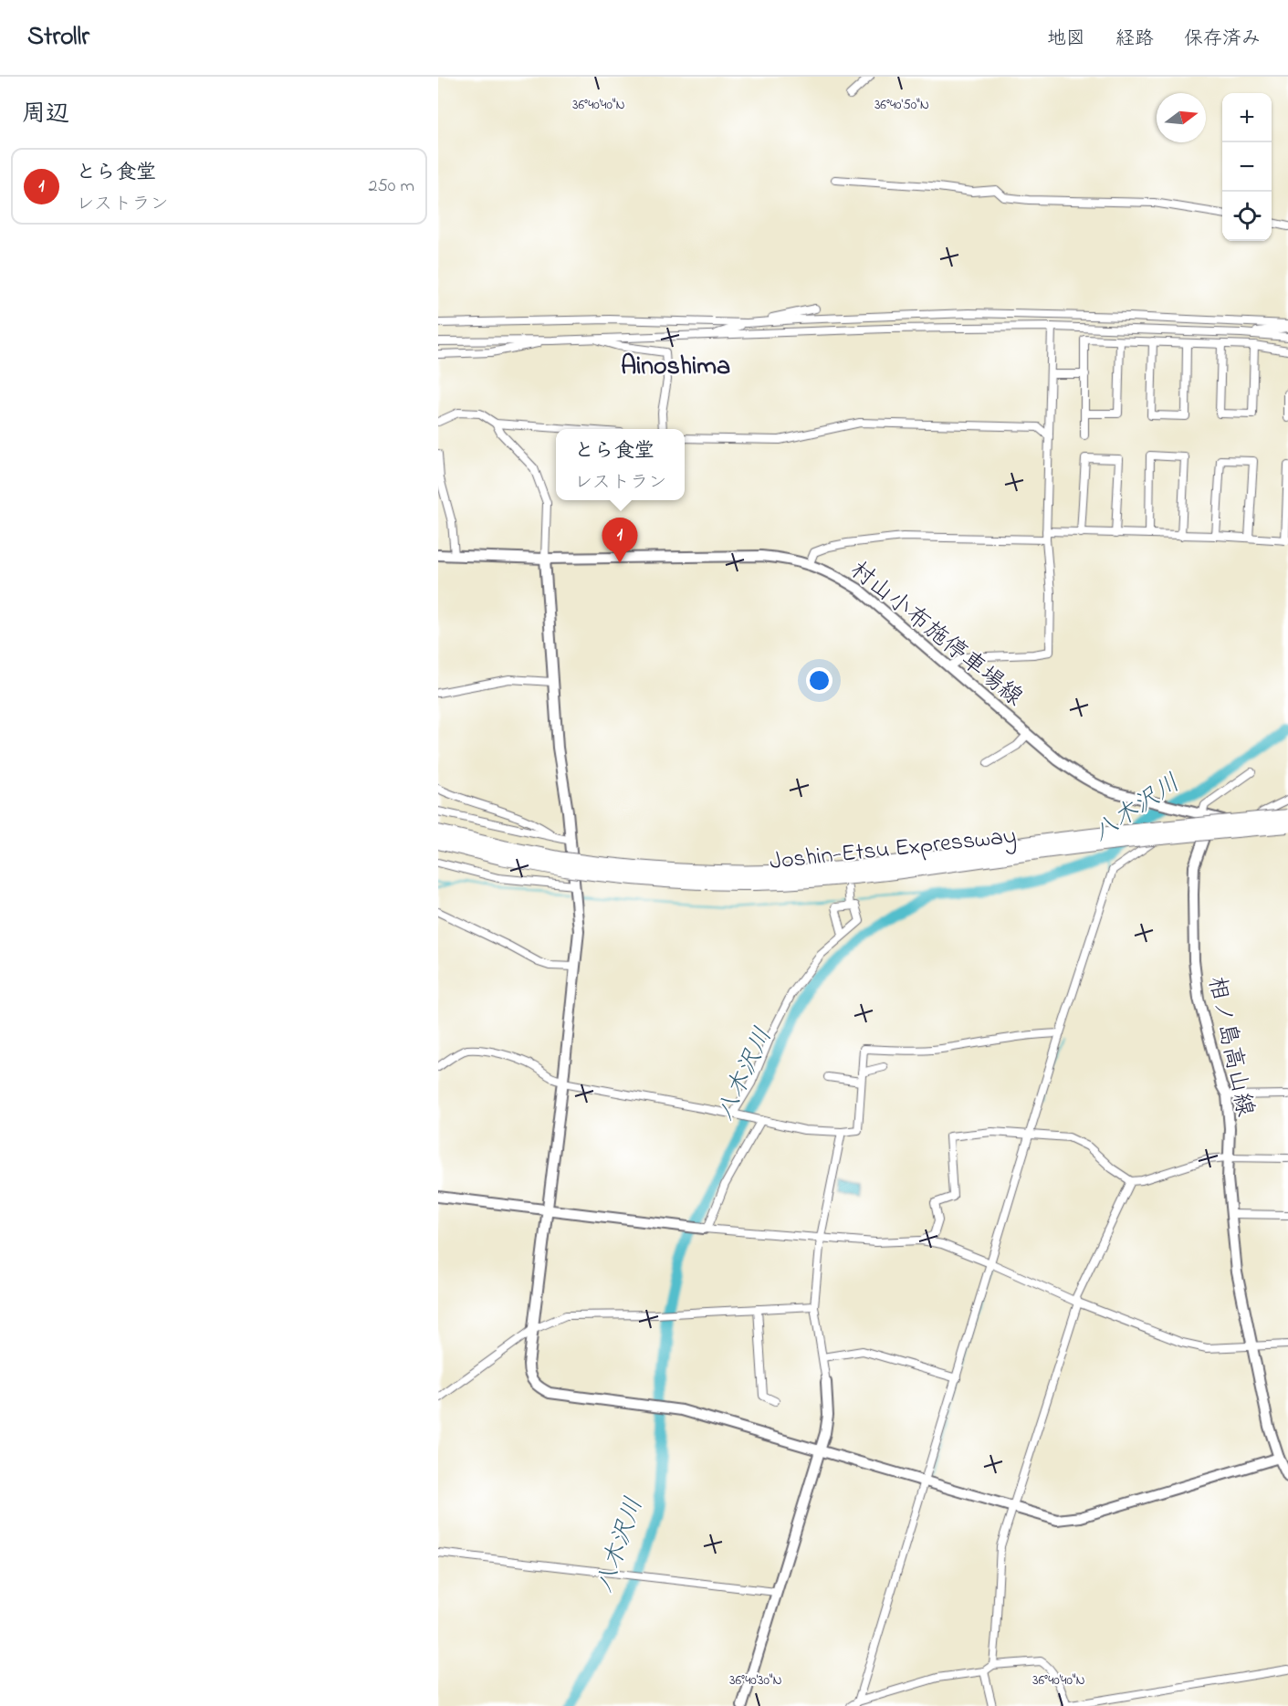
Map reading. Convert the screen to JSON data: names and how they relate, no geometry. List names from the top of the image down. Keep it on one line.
{"streets":{"highway":["Joshin-Etsu Expressway"],"street":["村山小布施停車場線","相ノ島高山線"]},"crossings":[["村山小布施停車場線","相ノ島高山線"]],"districts":["Ainoshima"],"water":["八木沢川"],"north":"right","page":{"header":"Strollr","nav":["地図","経路","保存済み"],"heading":"周辺","map_buttons":["+","−"],"list":[{"mark":"1","name":"とら食堂","note":"レストラン","value":"250 m"}],"popup":["とら食堂","レストラン"],"pins":"1"},"coordinates":["36°40'40\"N","36°40'50\"N","36°40'30\"N"]}
